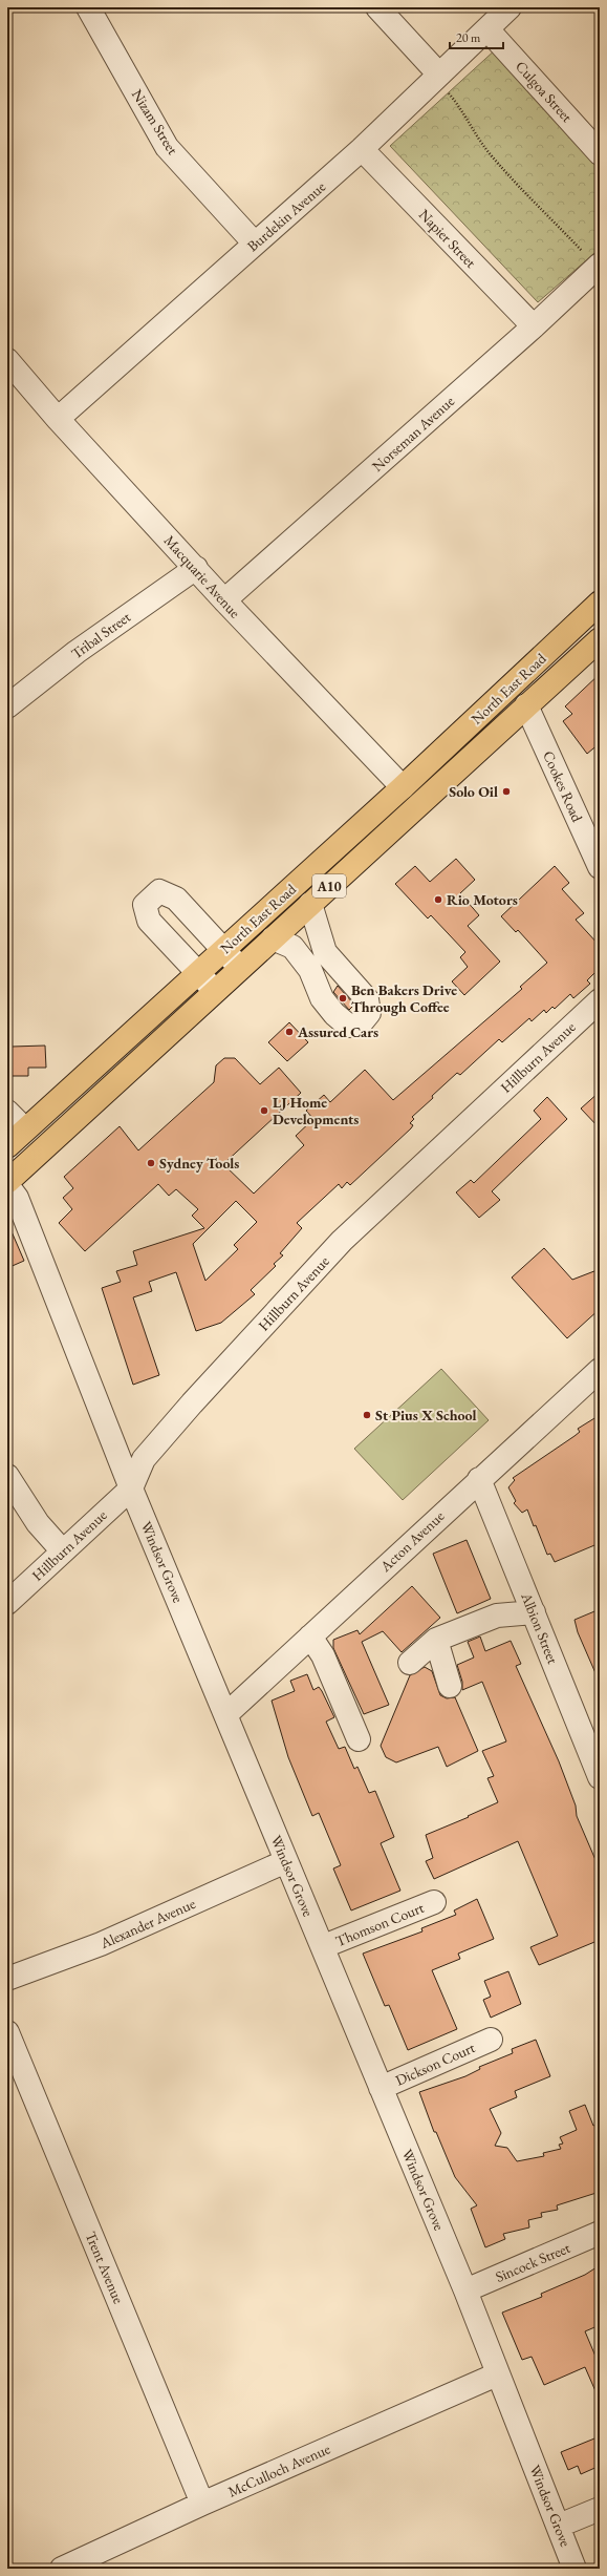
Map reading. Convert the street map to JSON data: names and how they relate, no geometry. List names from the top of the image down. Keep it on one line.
{"streets":{"highway":["North East Road","A10"],"street":["Culgoa Street","Nizam Street","Burdekin Avenue","Napier Street","Norseman Avenue","Macquarie Avenue","Tribal Street","Cookes Road","Hillburn Avenue","Acton Avenue","Windsor Grove","Albion Street","Alexander Avenue","Thomson Court","Dickson Court","Sincock Street","Trent Avenue","McCulloch Avenue"]},"crossings":[["Culgoa Street","Burdekin Avenue"],["Nizam Street","Burdekin Avenue"],["Burdekin Avenue","Napier Street"],["Burdekin Avenue","Macquarie Avenue"],["Napier Street","Norseman Avenue"],["Norseman Avenue","Macquarie Avenue"],["Macquarie Avenue","Tribal Street"],["Macquarie Avenue","North East Road"],["North East Road","Cookes Road"],["Hillburn Avenue","Windsor Grove"],["Acton Avenue","Windsor Grove"],["Acton Avenue","Albion Street"],["Windsor Grove","Alexander Avenue"],["Windsor Grove","Thomson Court"],["Windsor Grove","Dickson Court"],["Windsor Grove","Sincock Street"],["Windsor Grove","McCulloch Avenue"],["Trent Avenue","McCulloch Avenue"]],"places":["Solo Oil","Rio Motors","Ben Bakers Drive Through Coffee","Assured Cars","LJ Home Developments","Sydney Tools","St Pius X School"],"scale_bar":"20 m"}
